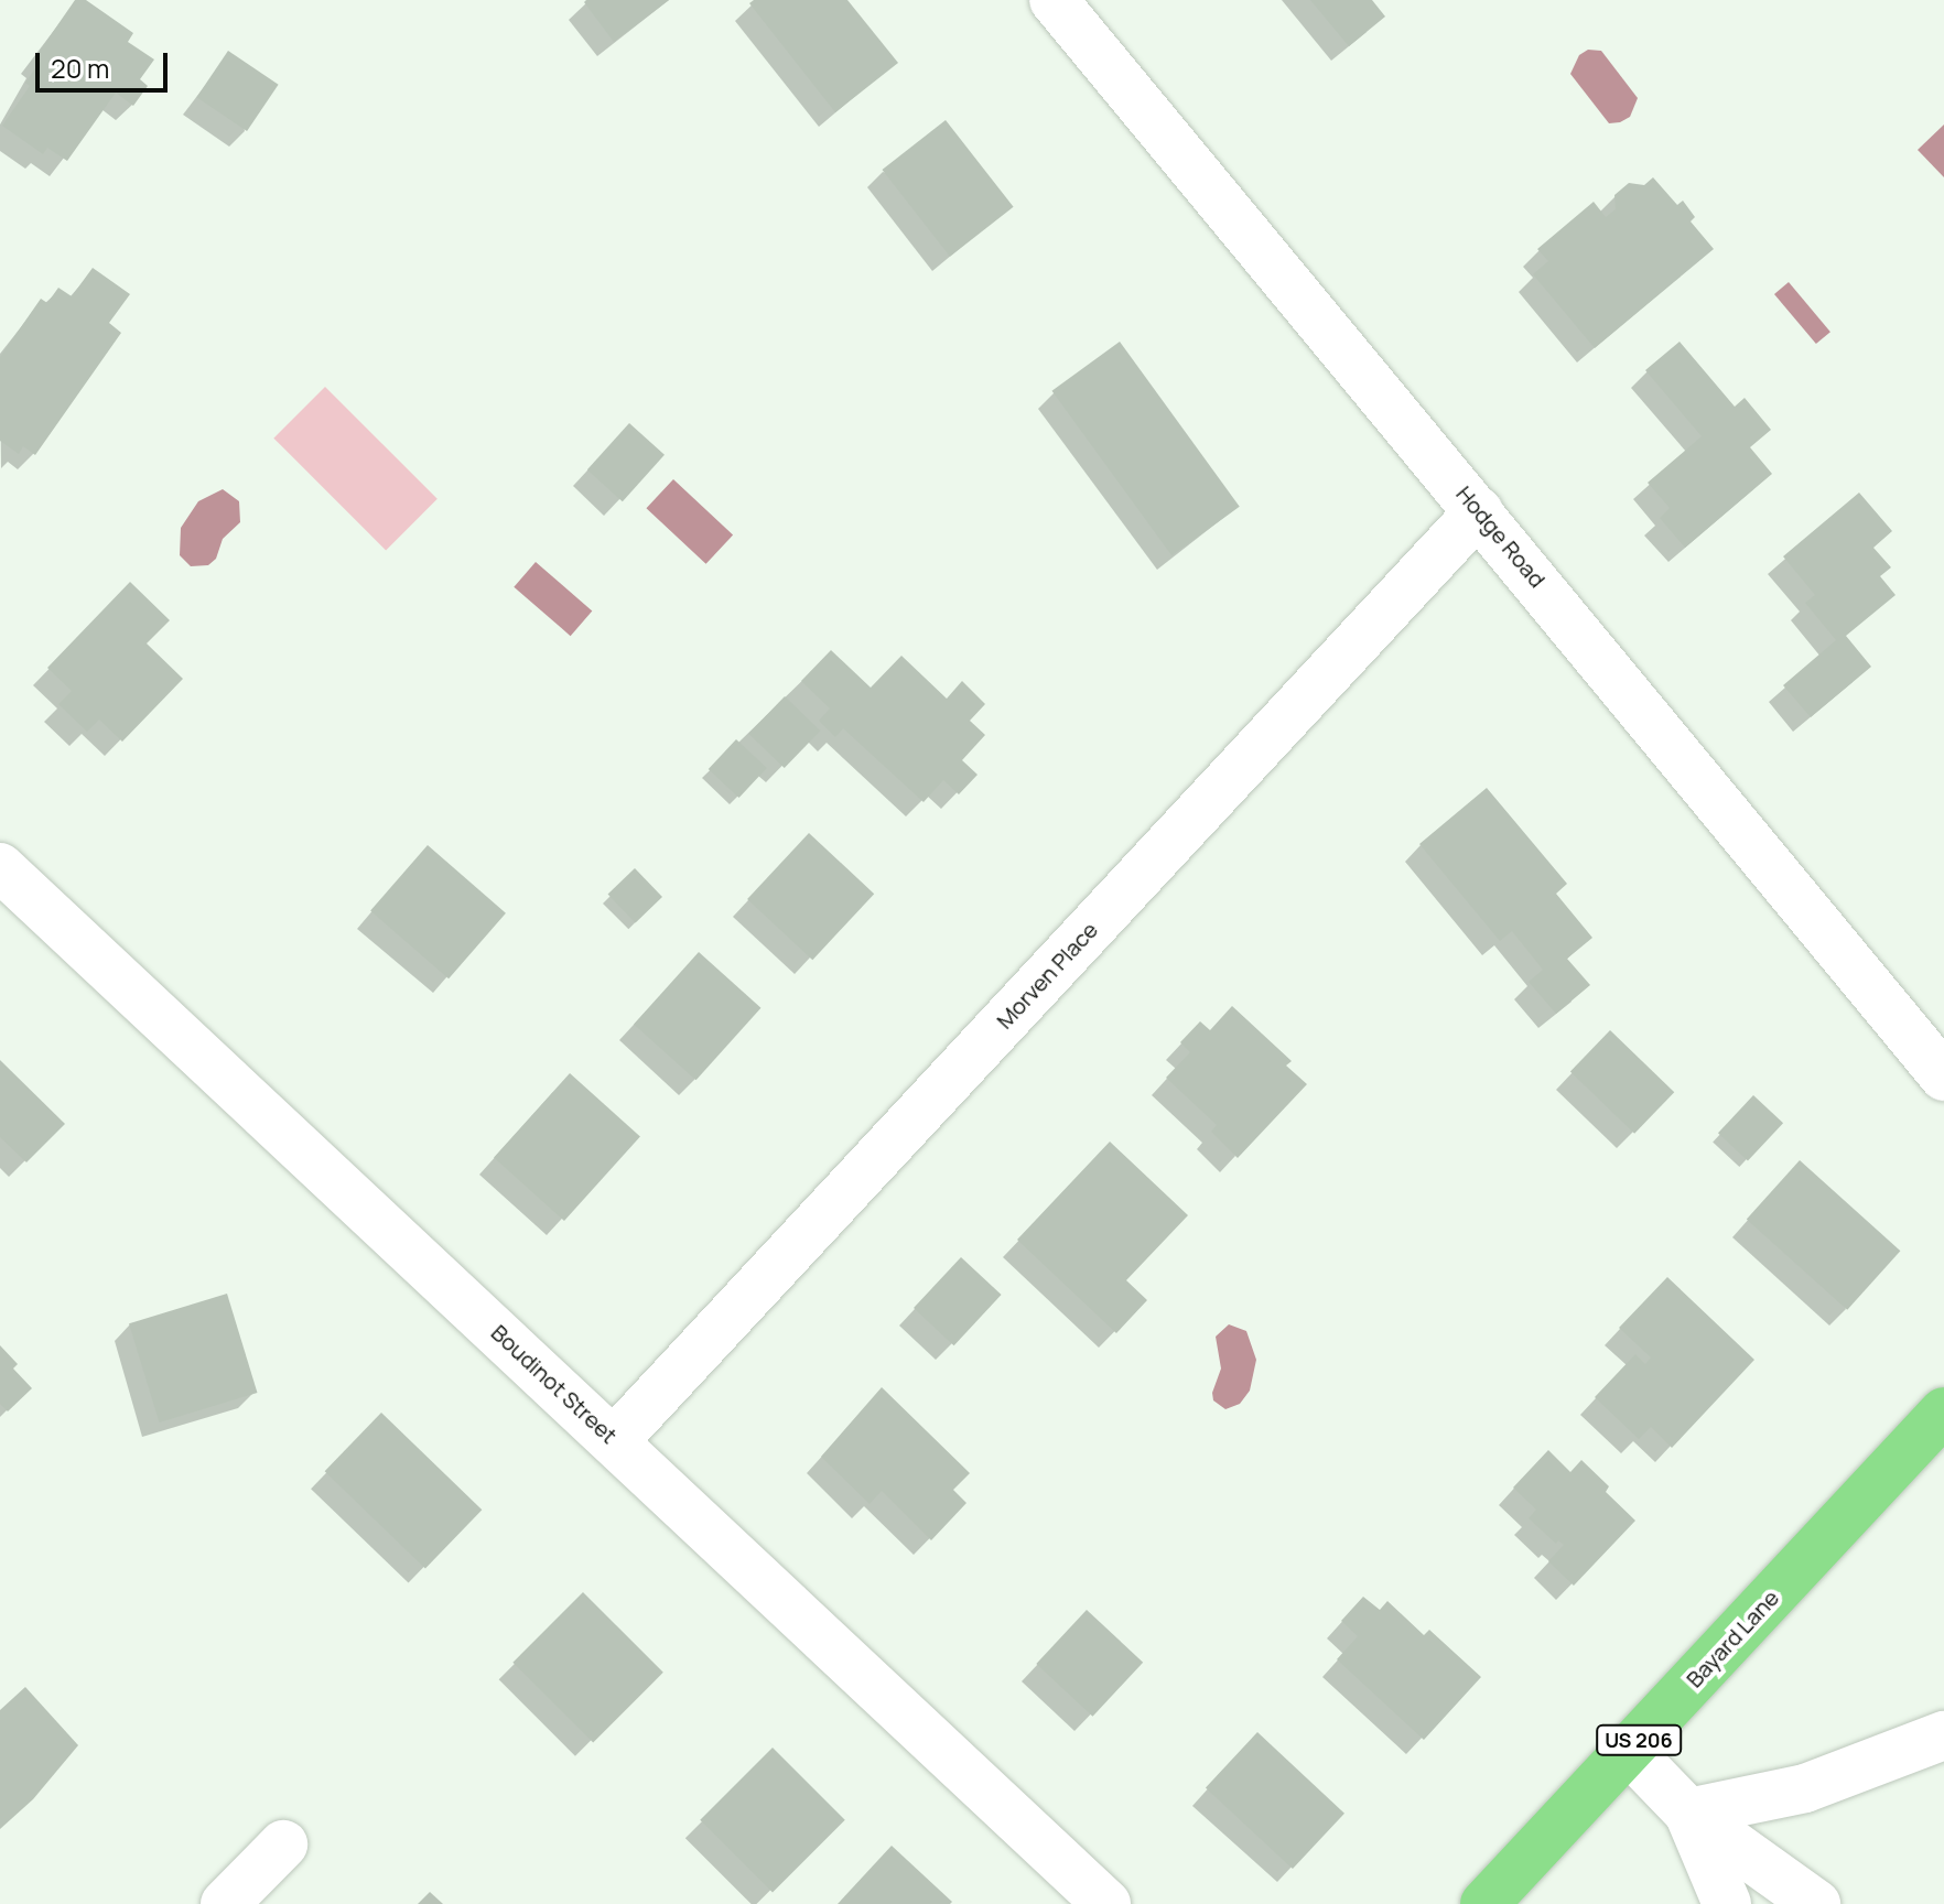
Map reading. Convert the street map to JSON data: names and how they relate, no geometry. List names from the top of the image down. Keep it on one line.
{"streets":{"highway":["Bayard Lane","US 206"],"street":["Hodge Road","Morven Place","Boudinot Street"]},"crossings":[["Hodge Road","Morven Place"],["Morven Place","Boudinot Street"]],"scale_bar":"20 m"}
